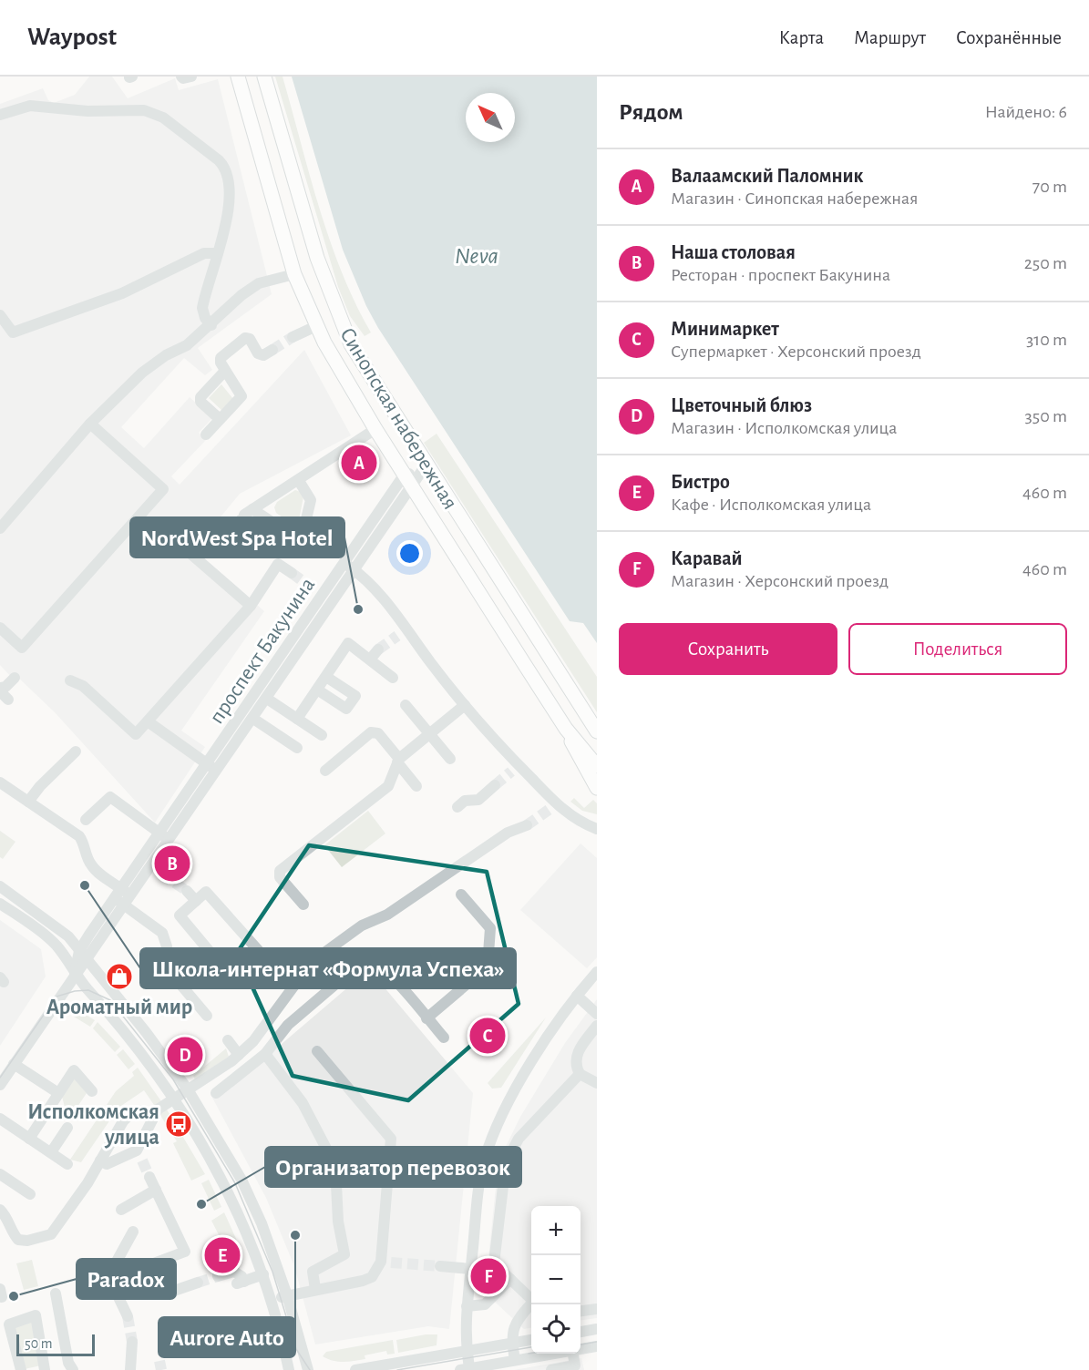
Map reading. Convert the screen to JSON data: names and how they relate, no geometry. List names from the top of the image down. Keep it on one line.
{"streets":{"main road":["Синопская набережная"],"street":["проспект Бакунина"]},"crossings":[["Синопская набережная","проспект Бакунина"]],"water":["Neva"],"places":{"other":["NordWest Spa Hotel","Школа-интернат «Формула Успеха»","Организатор перевозок","Aurore Auto","Paradox"],"shop":["Ароматный мир"],"bus stop":["Исполкомская улица"]},"scale_bar":"50 m","north":"top left","page":{"header":"Waypost","nav":["Карта","Маршрут","Сохранённые"],"heading":["Рядом","Найдено: 6"],"list":[{"mark":"A","name":"Валаамский Паломник","note":"Магазин · Синопская набережная","value":"70 m"},{"mark":"B","name":"Наша столовая","note":"Ресторан · проспект Бакунина","value":"250 m"},{"mark":"C","name":"Минимаркет","note":"Супермаркет · Херсонский проезд","value":"310 m"},{"mark":"D","name":"Цветочный блюз","note":"Магазин · Исполкомская улица","value":"350 m"},{"mark":"E","name":"Бистро","note":"Кафе · Исполкомская улица","value":"460 m"},{"mark":"F","name":"Каравай","note":"Магазин · Херсонский проезд","value":"460 m"}],"pins":["A","B","C","D","E","F"],"buttons":["Сохранить","Поделиться"],"map_buttons":["+","−"],"scale":"50 m"}}
